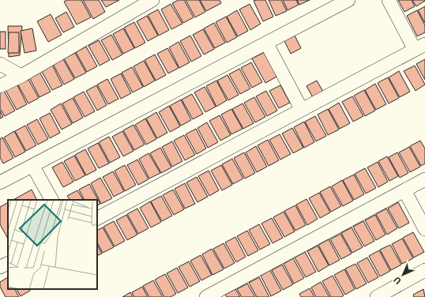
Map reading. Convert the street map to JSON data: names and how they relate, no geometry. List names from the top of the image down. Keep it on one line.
{"north":"bottom left"}
